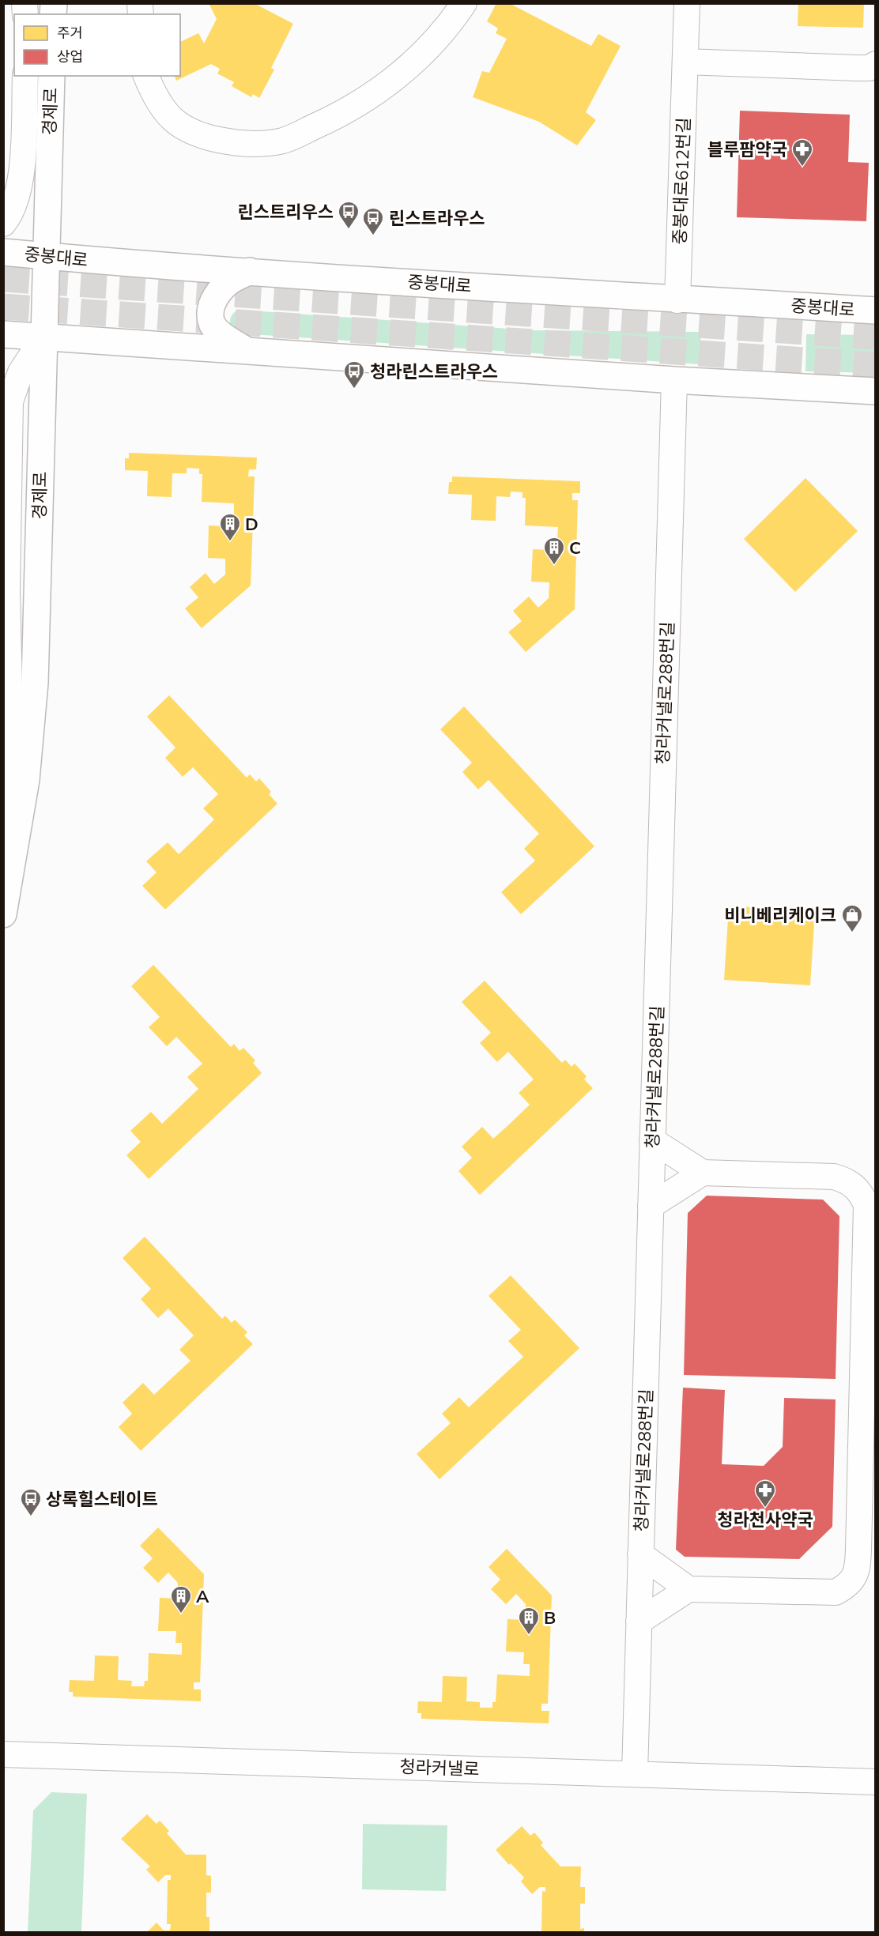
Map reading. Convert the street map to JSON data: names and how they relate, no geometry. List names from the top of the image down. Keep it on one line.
{"streets":{"main road":["경제로","중봉대로"],"street":["중봉대로612번길","청라커낼로288번길","청라커낼로"]},"crossings":[["경제로","중봉대로"],["중봉대로612번길","중봉대로"],["청라커낼로288번길","청라커낼로"]],"places":{"pharmacy":["블루팜약국","청라천사약국"],"bus stop":["린스트리우스","린스트라우스","청라린스트라우스","상록힐스테이트"],"building":["D","C","A","B"],"shop":["비니베리케이크"]},"legend":["주거","상업"]}
